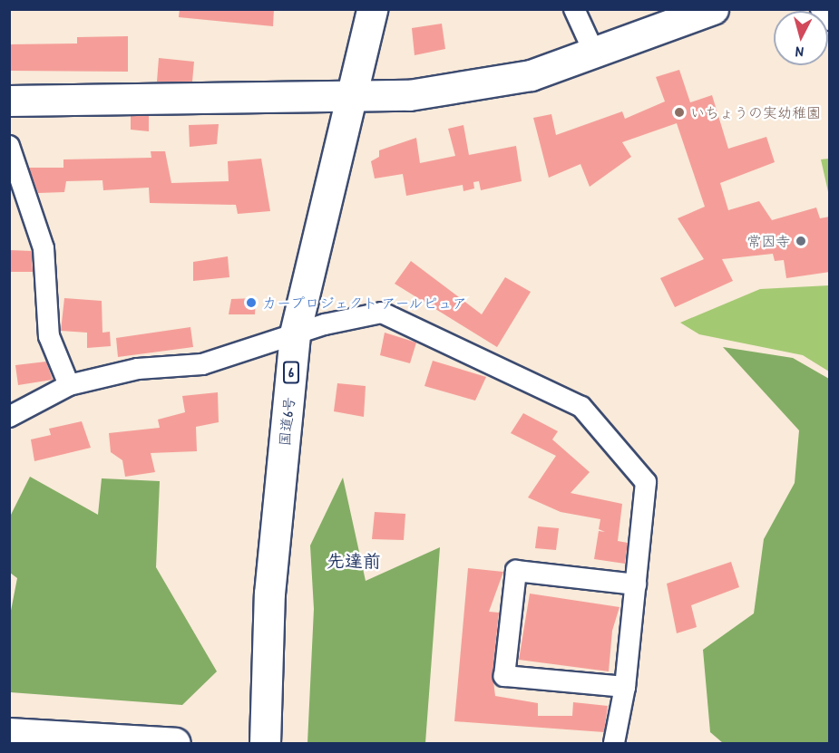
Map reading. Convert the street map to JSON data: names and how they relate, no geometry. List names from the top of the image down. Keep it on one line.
{"streets":{"main road":["6","国道6号"]},"districts":["先達前"],"places":["いちょうの実幼稚園","常因寺","カープロジェクト アールピュア"],"north":"bottom"}
